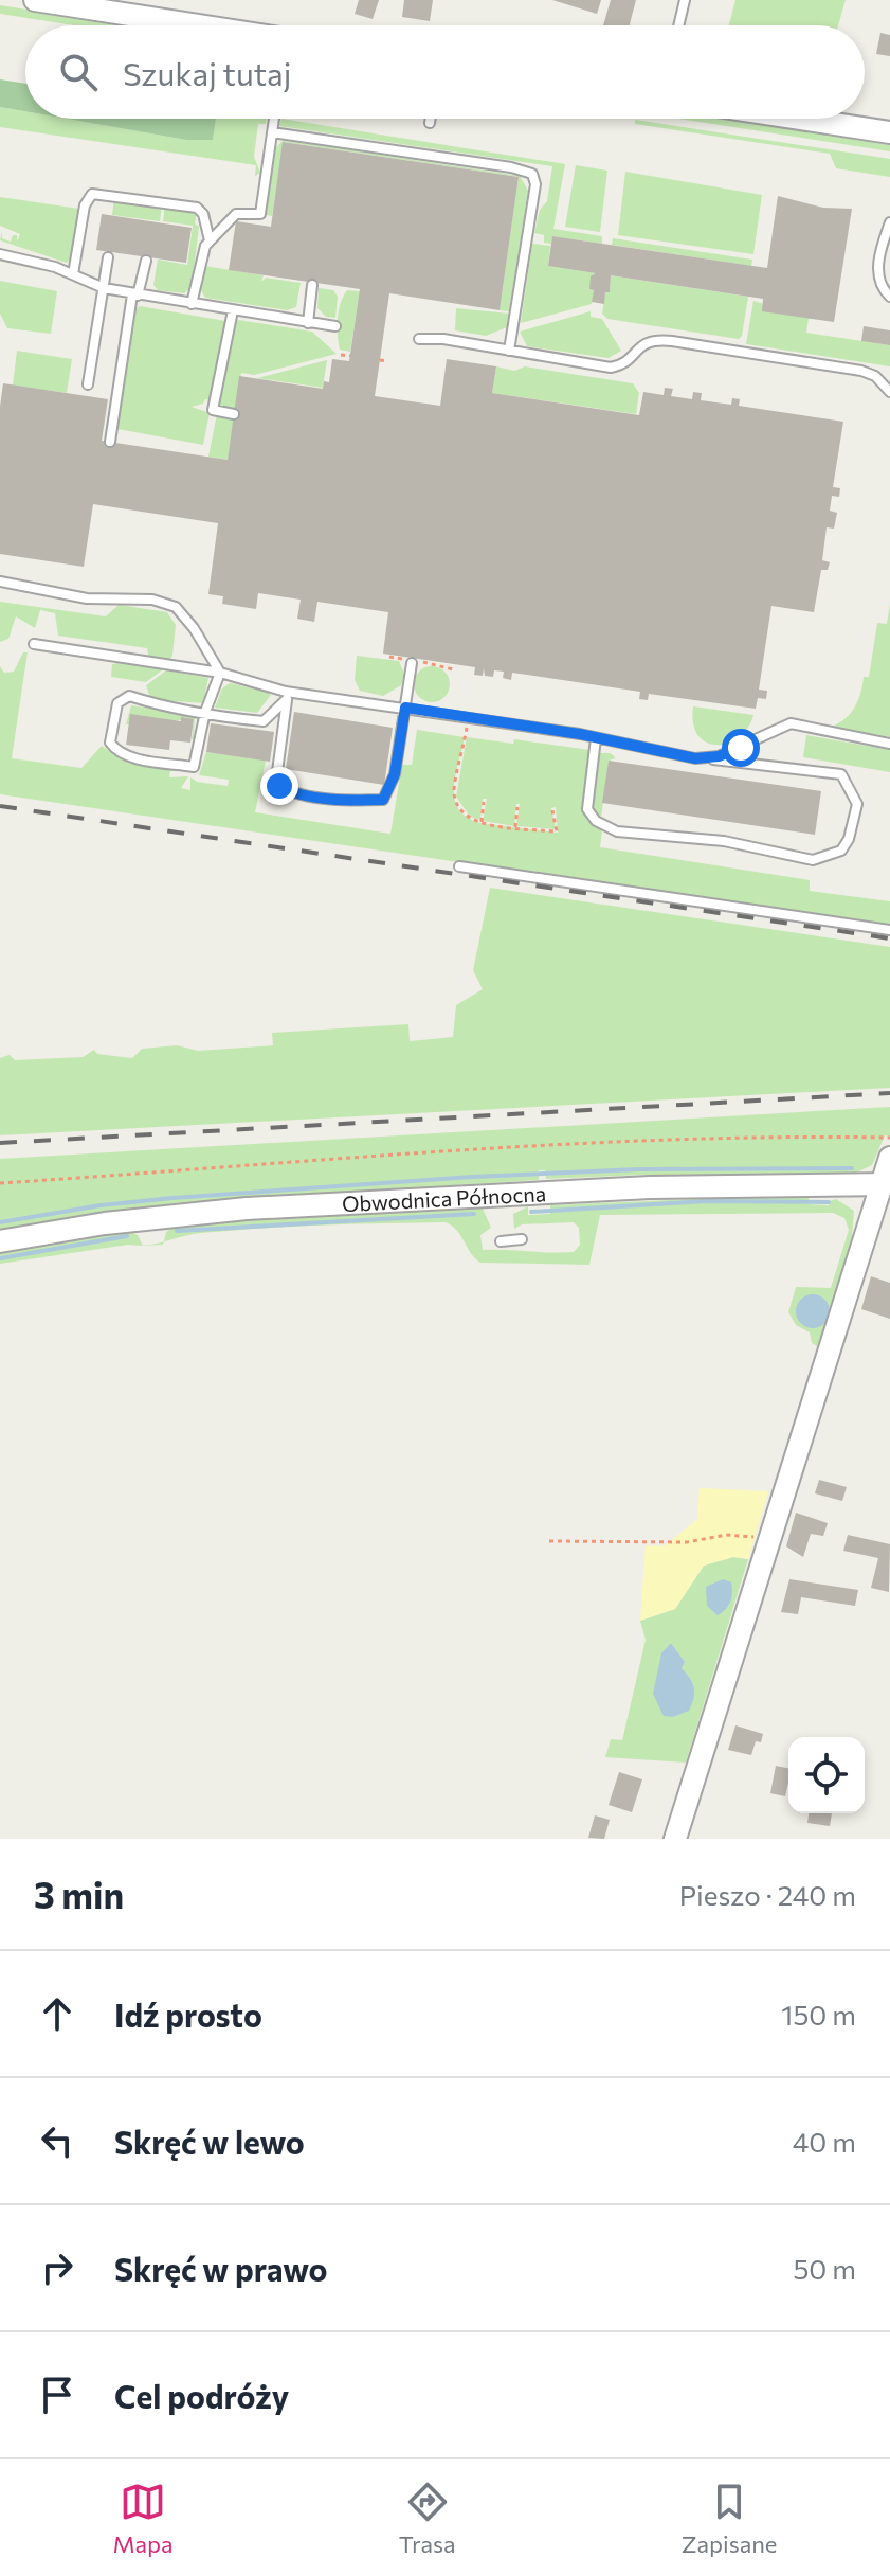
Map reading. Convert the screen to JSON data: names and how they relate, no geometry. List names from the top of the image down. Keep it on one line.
{"streets":{"street":["Obwodnica Północna"]},"page":{"search":"Szukaj tutaj","heading":["3 min","Pieszo · 240 m"],"list":[["Idź prosto","150 m"],["Skręć w lewo","40 m"],["Skręć w prawo","50 m"],"Cel podróży"],"nav":["Mapa","Trasa","Zapisane"]}}
